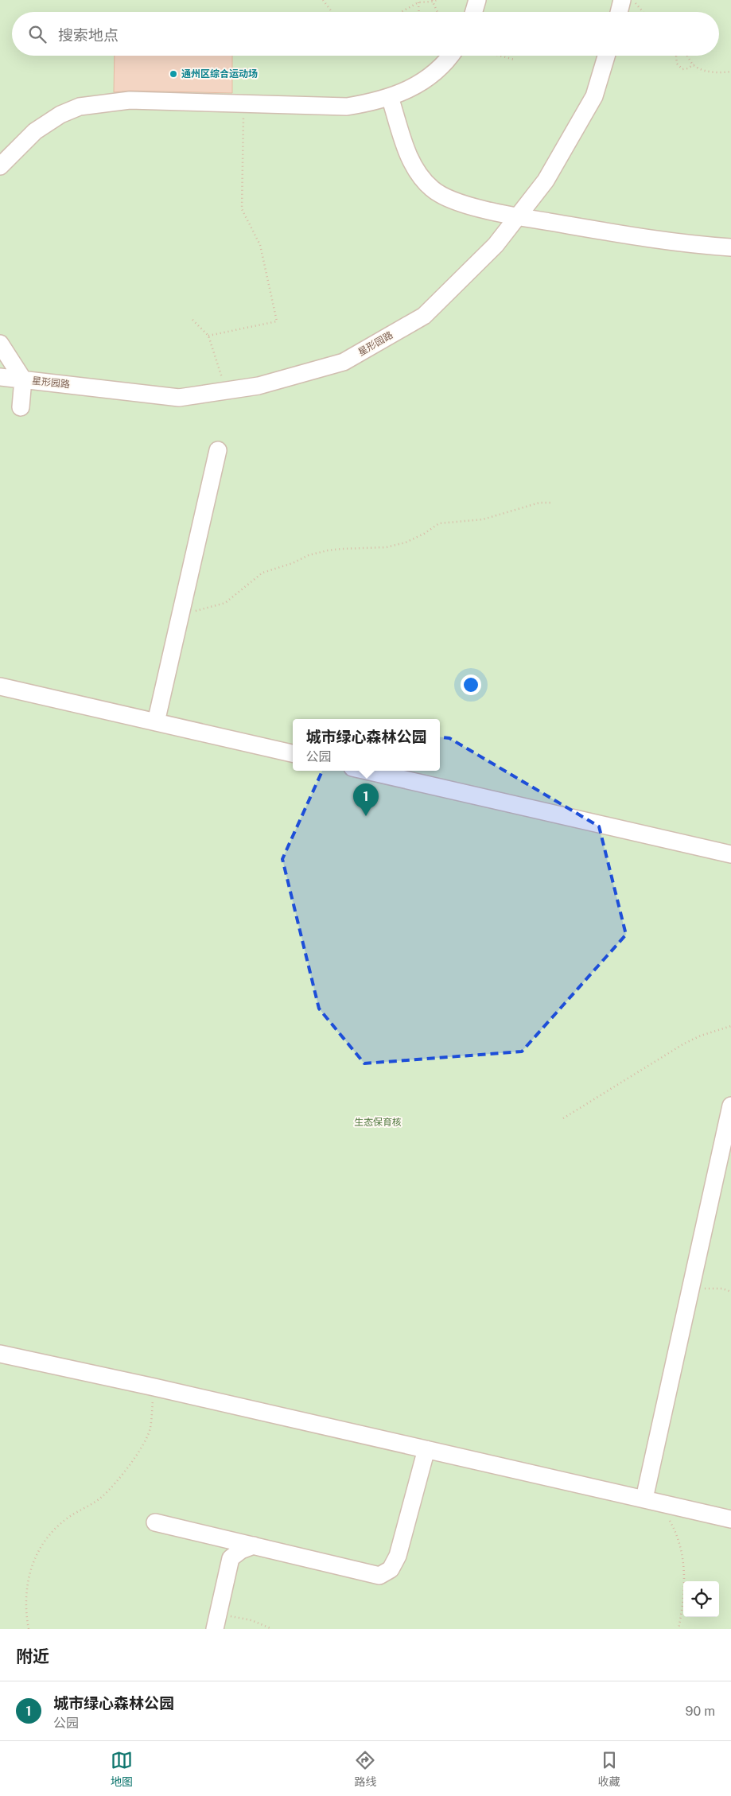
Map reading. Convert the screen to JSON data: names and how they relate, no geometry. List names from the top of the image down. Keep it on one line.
{"streets":{"street":["星形园路"]},"parks":["生态保育核"],"places":["通州区综合运动场"],"page":{"search":"搜索地点","popup":["城市绿心森林公园","公园"],"pins":"1","heading":"附近","list":[{"mark":"1","name":"城市绿心森林公园","note":"公园","value":"90 m"}],"nav":["地图","路线","收藏"]}}
